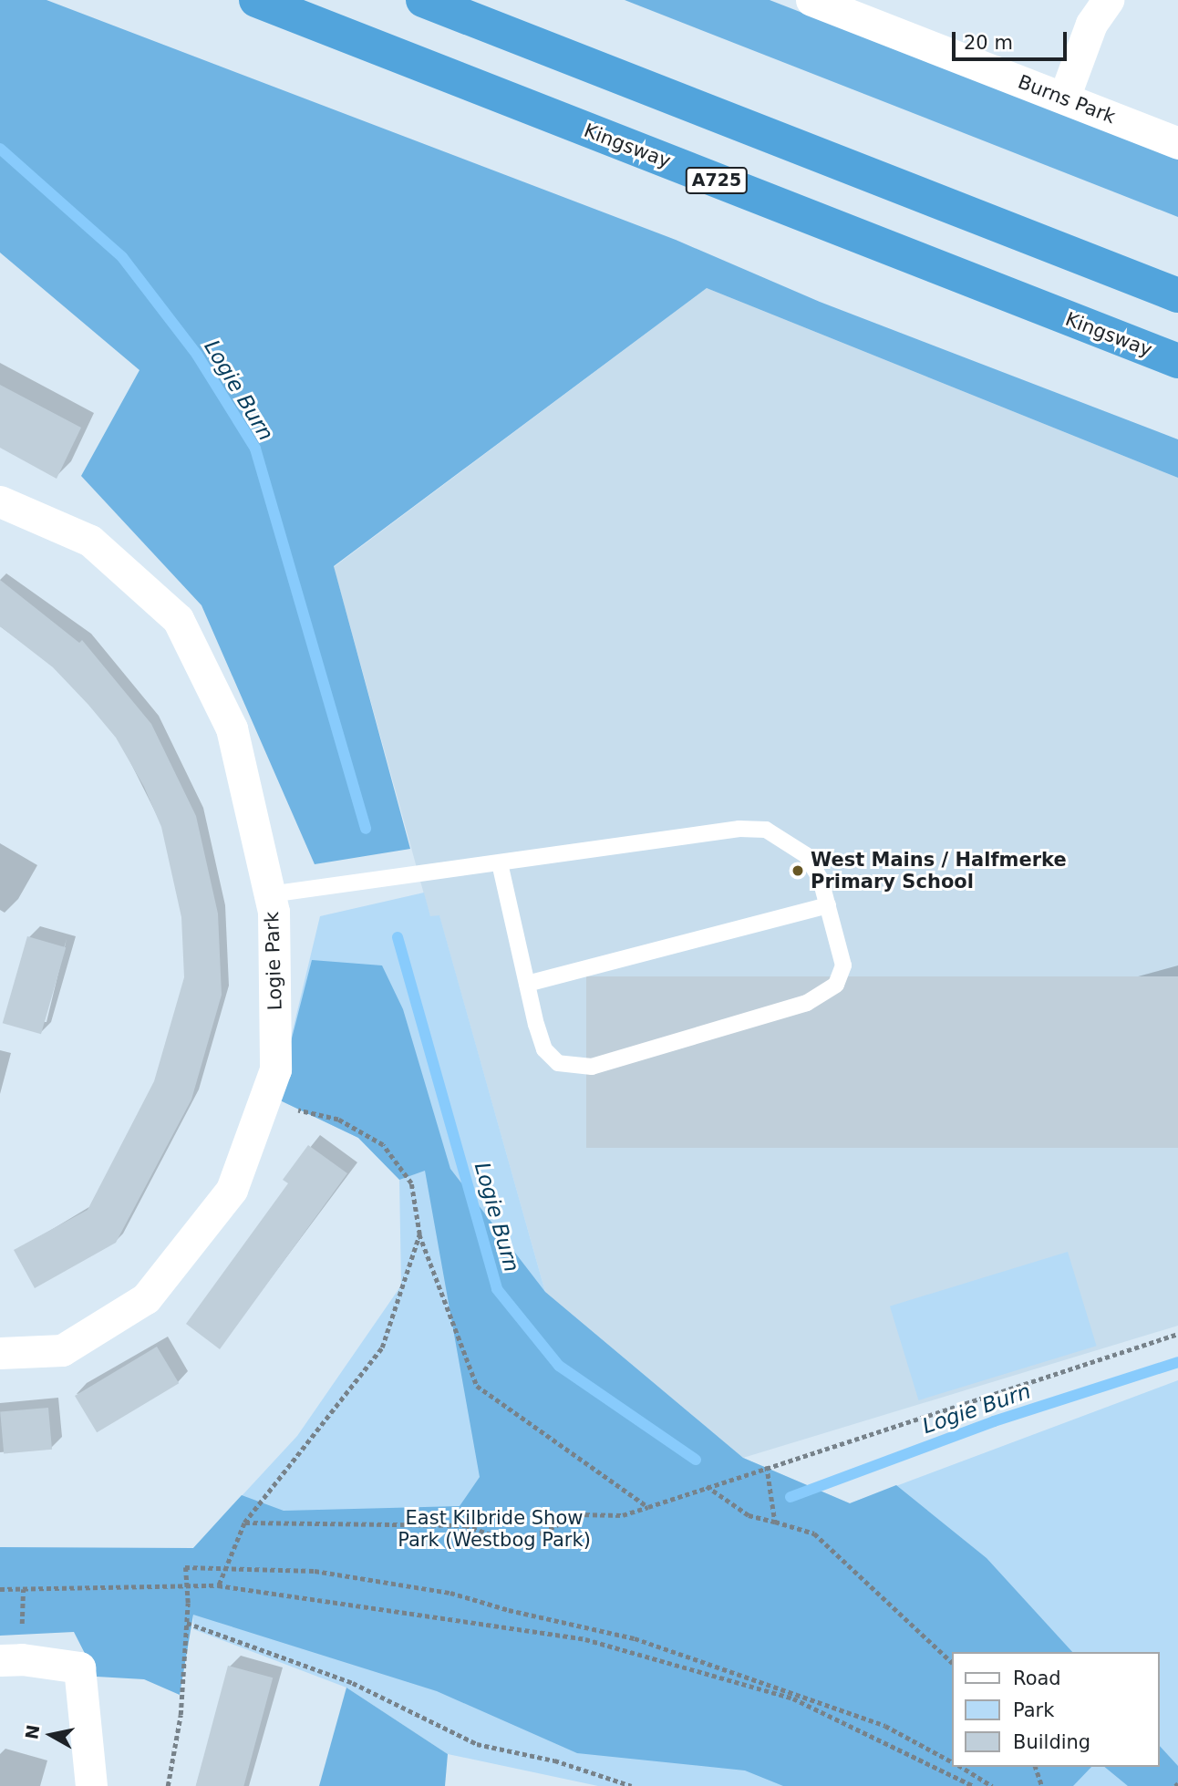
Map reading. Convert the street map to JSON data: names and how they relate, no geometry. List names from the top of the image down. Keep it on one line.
{"streets":{"highway":["Kingsway","A725"],"street":["Burns Park","Logie Park"]},"water":["Logie Burn"],"parks":["East Kilbride Show Park (Westbog Park)"],"places":["West Mains / Halfmerke Primary School"],"legend":["Road","Park","Building"],"scale_bar":"20 m","north":"left"}
